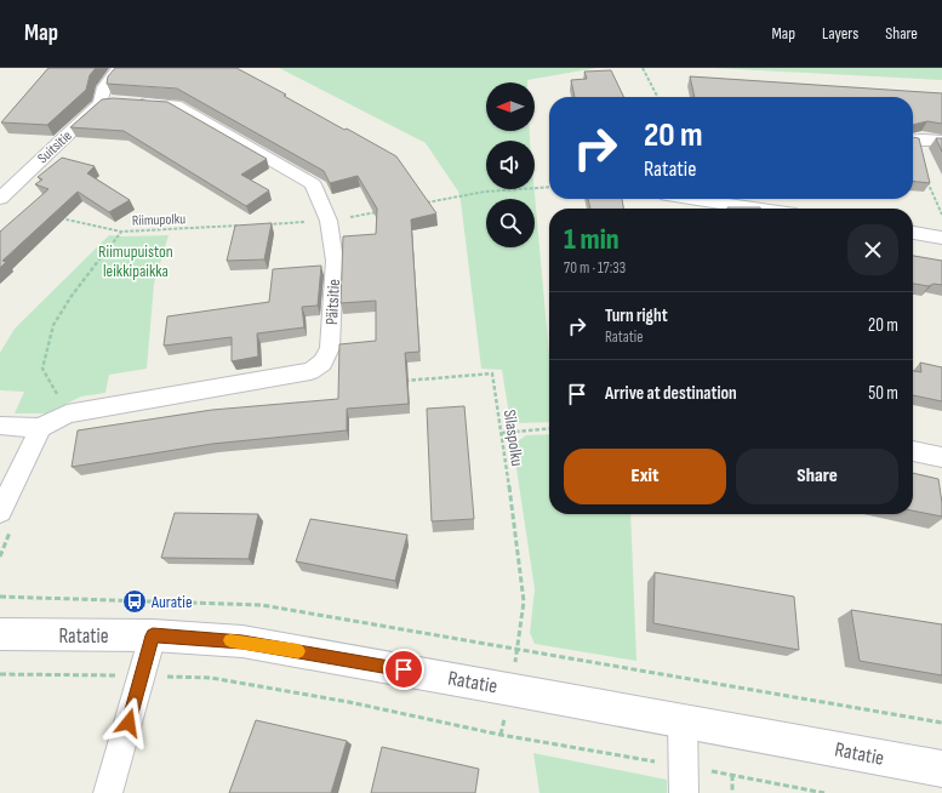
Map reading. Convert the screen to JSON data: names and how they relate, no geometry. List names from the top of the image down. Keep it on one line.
{"streets":{"street":["Suitsitie","Päitsitie","Ratatie"],"path":["Riimupolku","Silaspolku"]},"crossings":[["Suitsitie","Päitsitie"],["Silaspolku","Ratatie"]],"parks":["Riimupuiston leikkipaikka"],"places":{"bus stop":["Auratie"]},"north":"left","page":{"header":"Map","nav":["Map","Layers","Share"],"turn":["20 m","Ratatie"],"heading":["1 min","70 m · 17:33"],"list":[{"name":"Turn right","note":"Ratatie","value":"20 m"},{"name":"Arrive at destination","value":"50 m"}],"buttons":["Exit","Share"]}}
